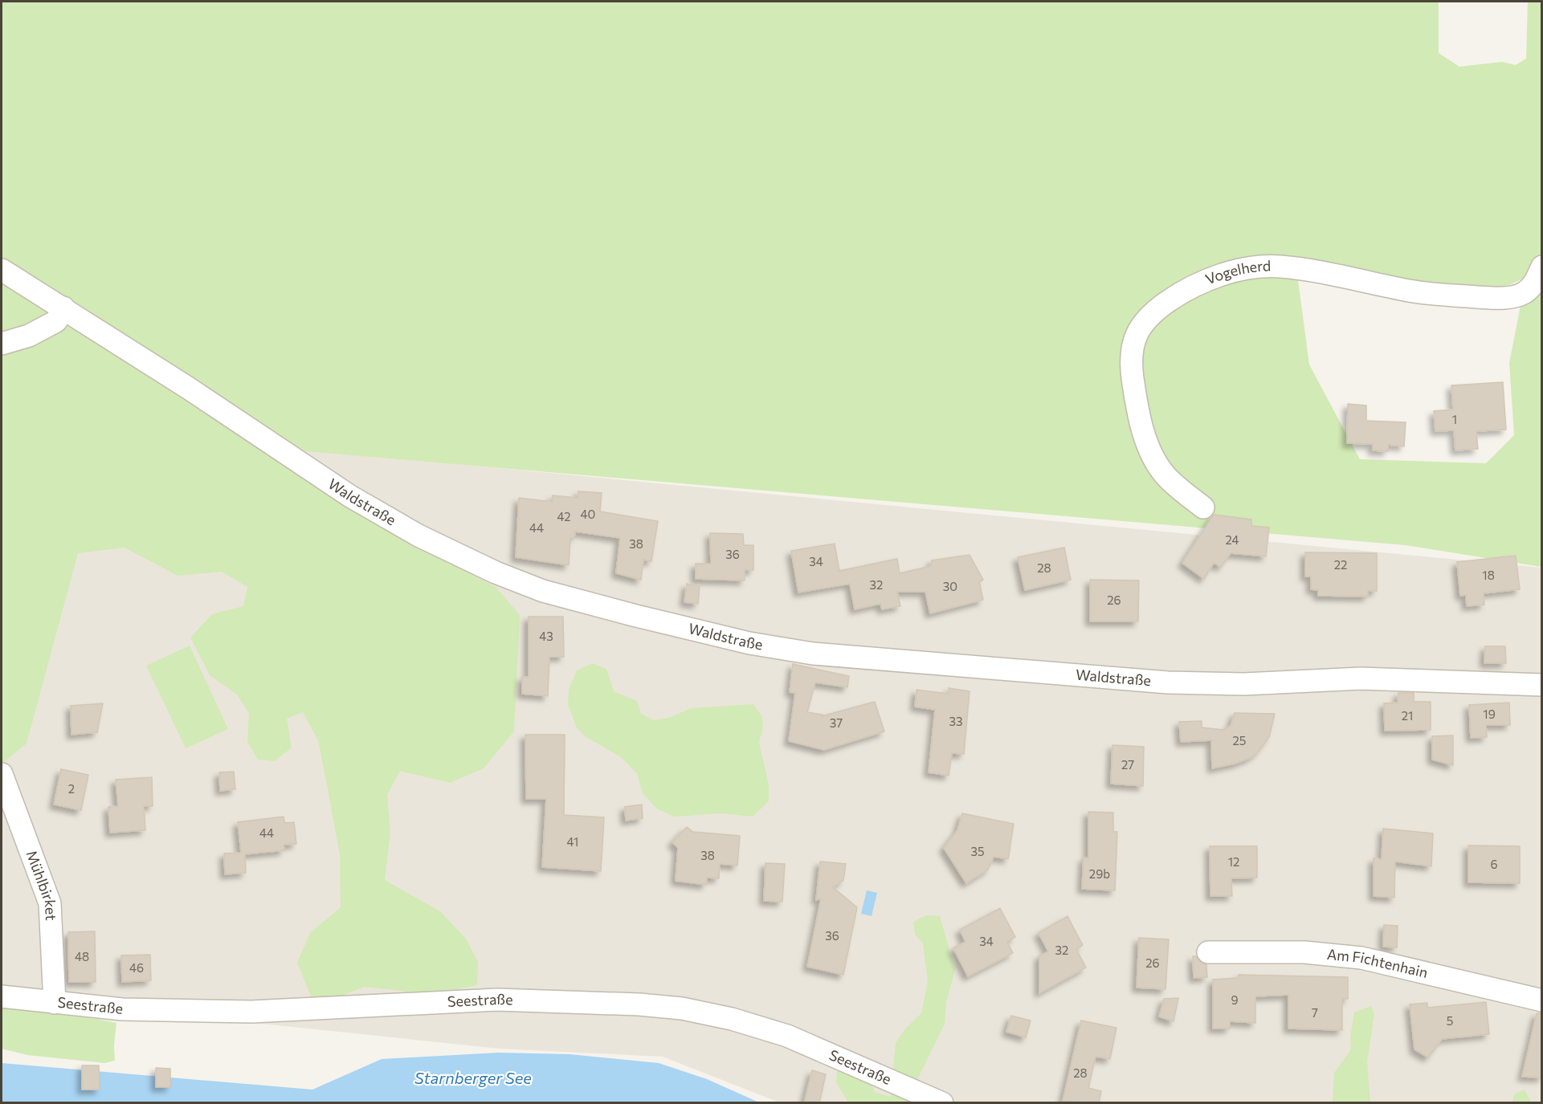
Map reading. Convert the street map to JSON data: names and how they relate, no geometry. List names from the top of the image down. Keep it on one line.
{"streets":{"street":["Vogelherd","Waldstraße","Mühlbirket","Am Fichtenhain","Seestraße"]},"crossings":[["Mühlbirket","Seestraße"]],"water":["Starnberger See"],"house_numbers":["1","40","42","44","24","38","36","34","22","28","18","32","30","26","43","19","21","33","37","25","27","2","44","41","35","38","12","6","29b","36","34","32","48","26","46","9","7","5","28"]}
